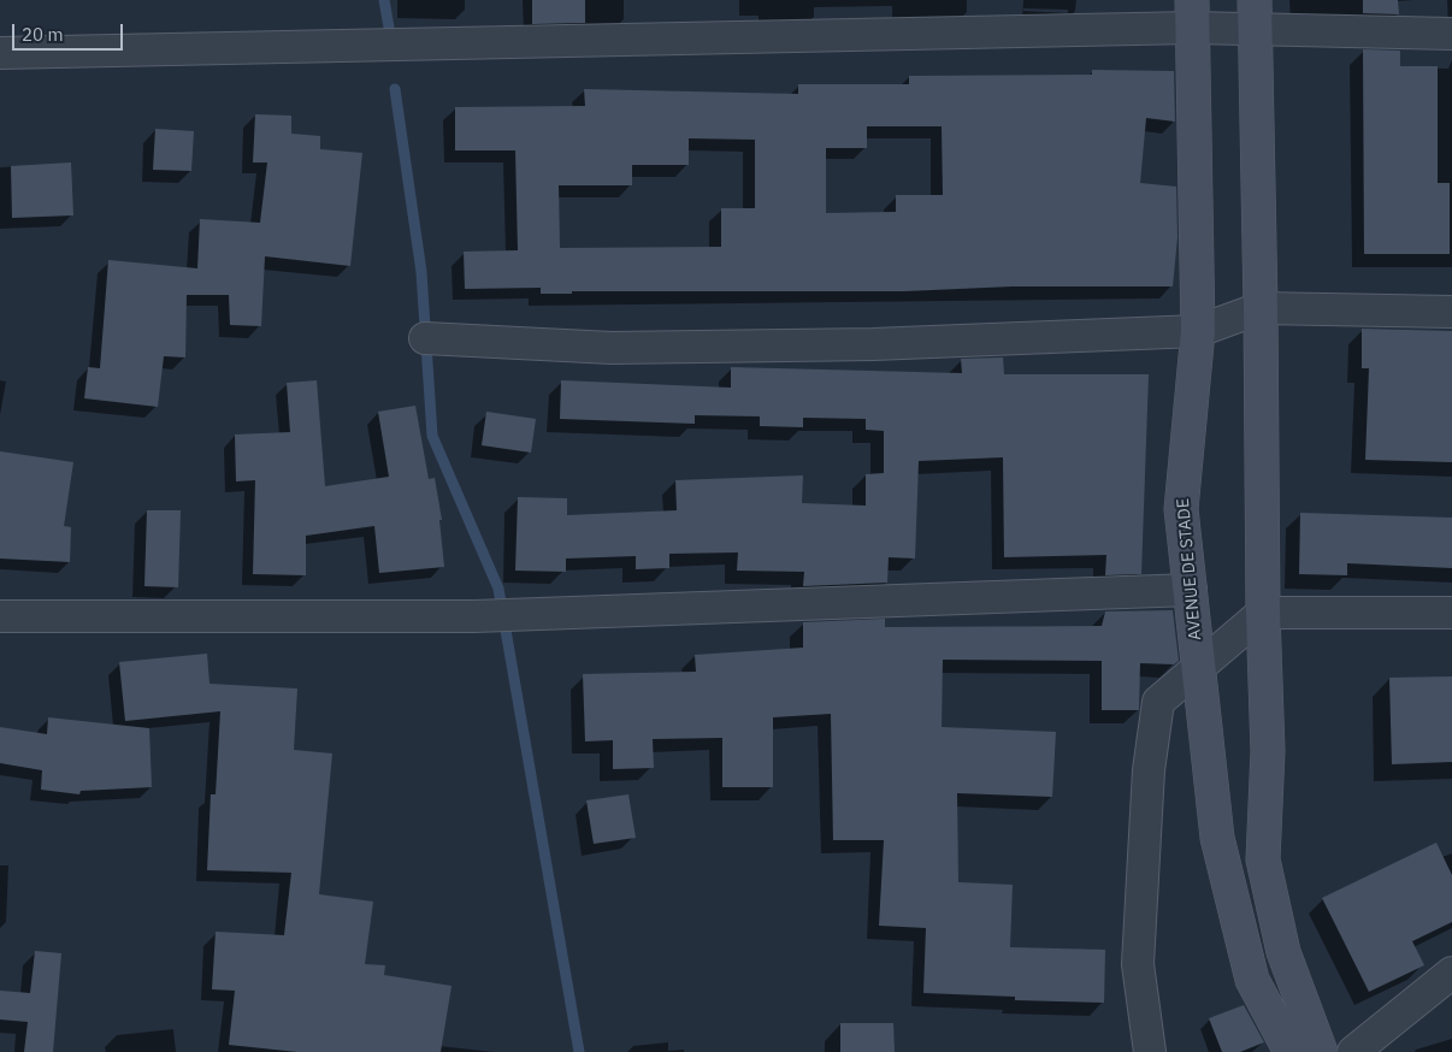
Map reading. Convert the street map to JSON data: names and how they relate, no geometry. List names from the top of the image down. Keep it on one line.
{"streets":{"street":["AVENUE DE STADE"]},"scale_bar":"20 m"}
